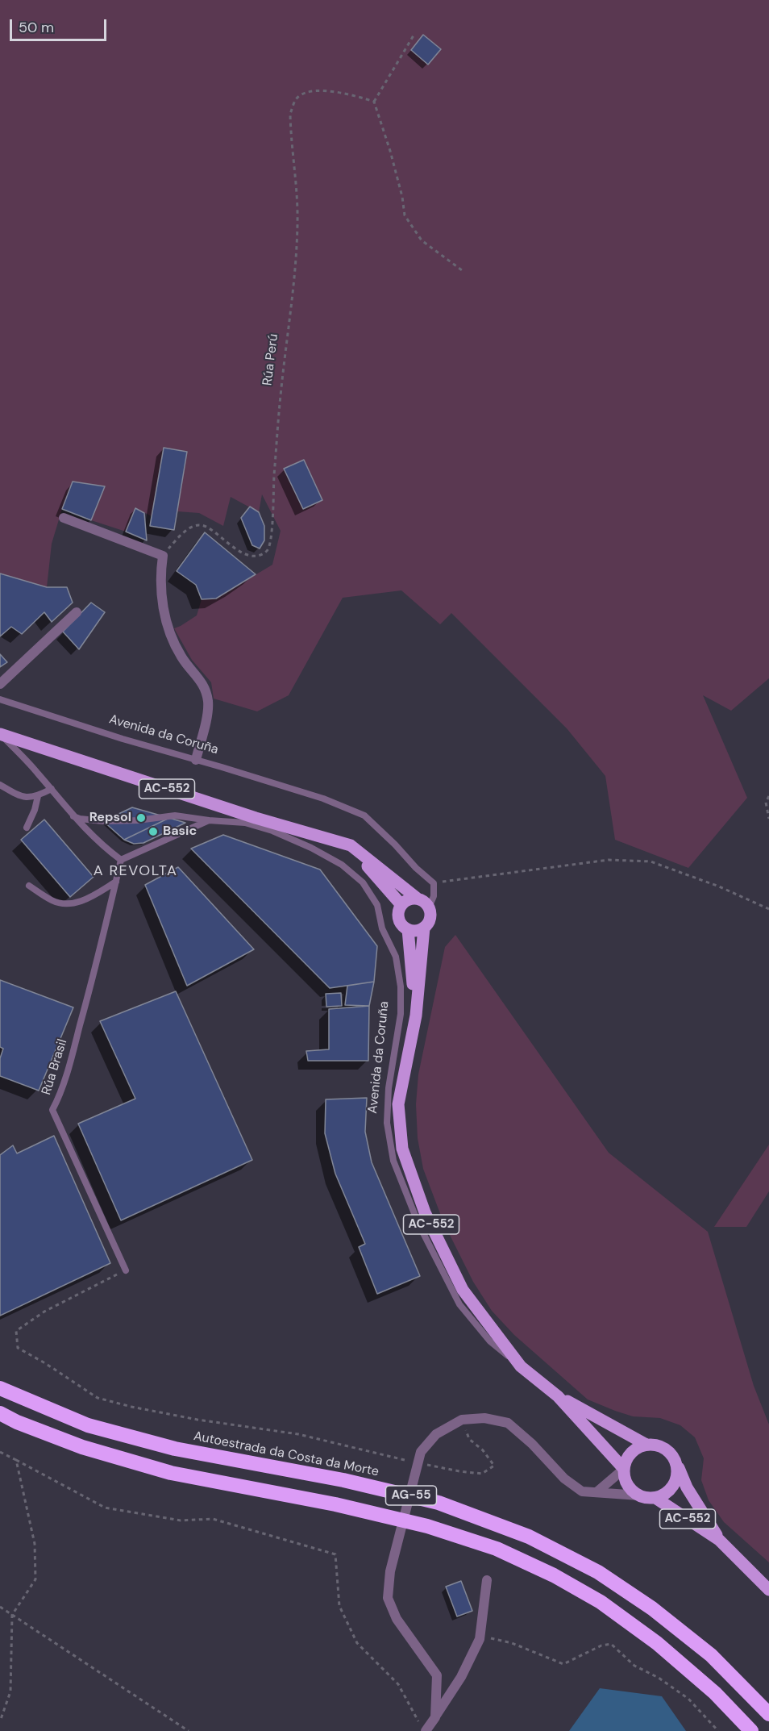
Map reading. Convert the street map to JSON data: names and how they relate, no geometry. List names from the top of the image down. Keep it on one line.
{"streets":{"highway":["Autoestrada da Costa da Morte","AG-55"],"main road":["Avenida da Coruña","AC-552"],"lane":["Rúa Brasil"],"path":["Rúa Perú"]},"crossings":[["Avenida da Coruña","AC-552"],["Avenida da Coruña","Rúa Brasil"]],"districts":["A REVOLTA"],"places":["Repsol","Basic"],"scale_bar":"50 m"}
